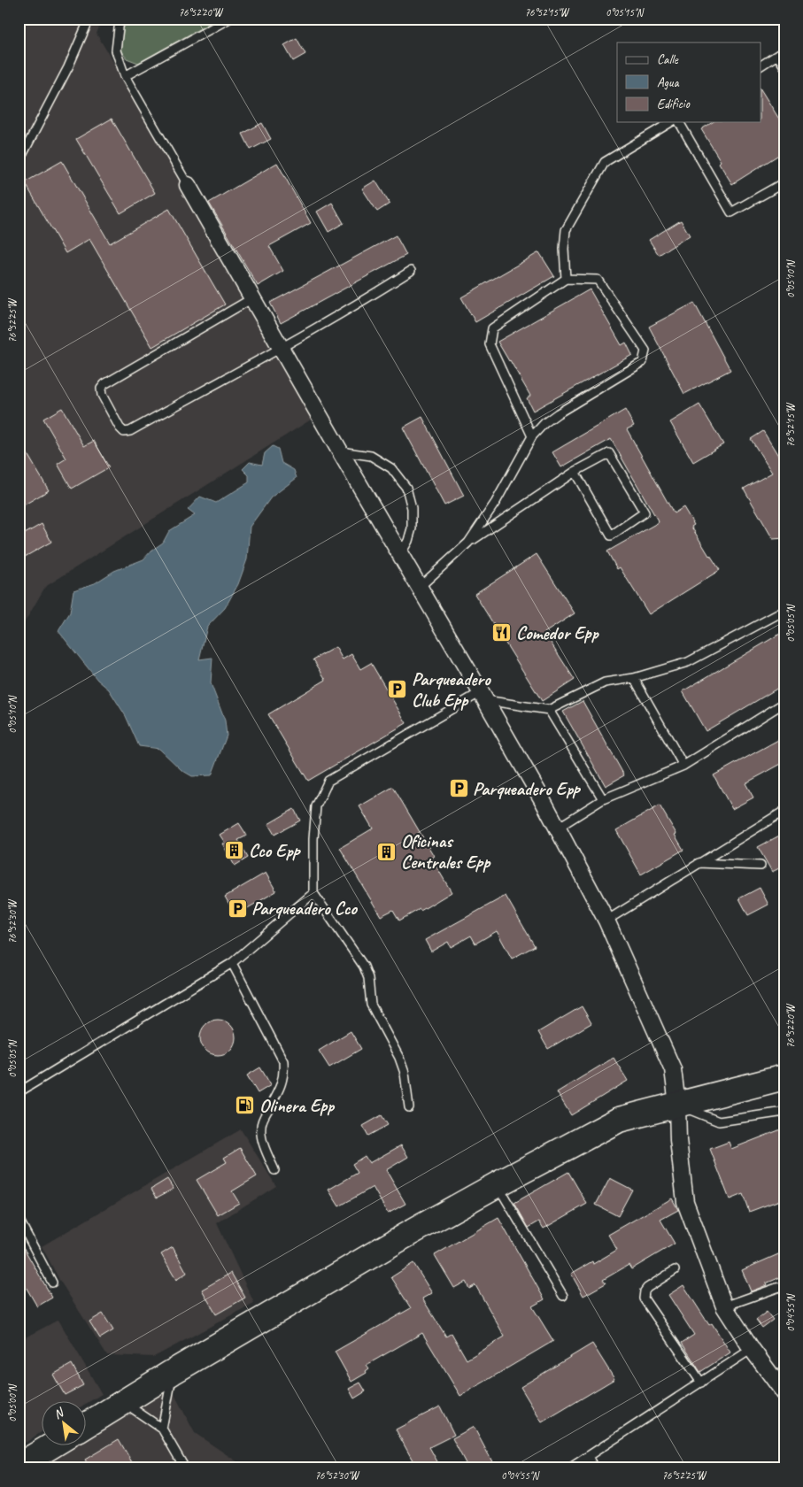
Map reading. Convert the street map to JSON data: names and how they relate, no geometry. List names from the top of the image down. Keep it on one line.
{"places":{"restaurant":["Comedor Epp"],"parking":["Parqueadero Club Epp","Parqueadero Epp","Parqueadero Cco"],"building":["Cco Epp","Oficinas Centrales Epp"],"fuel station":["Olinera Epp"]},"legend":["Calle","Agua","Edificio"],"north":"top left","coordinates":["76°52'20\"W","76°52'15\"W","0°05'15\"N","0°05'10\"N","76°52'25\"W","0°05'05\"N","76°52'30\"W","0°04'55\"N","0°05'00\"N"]}
